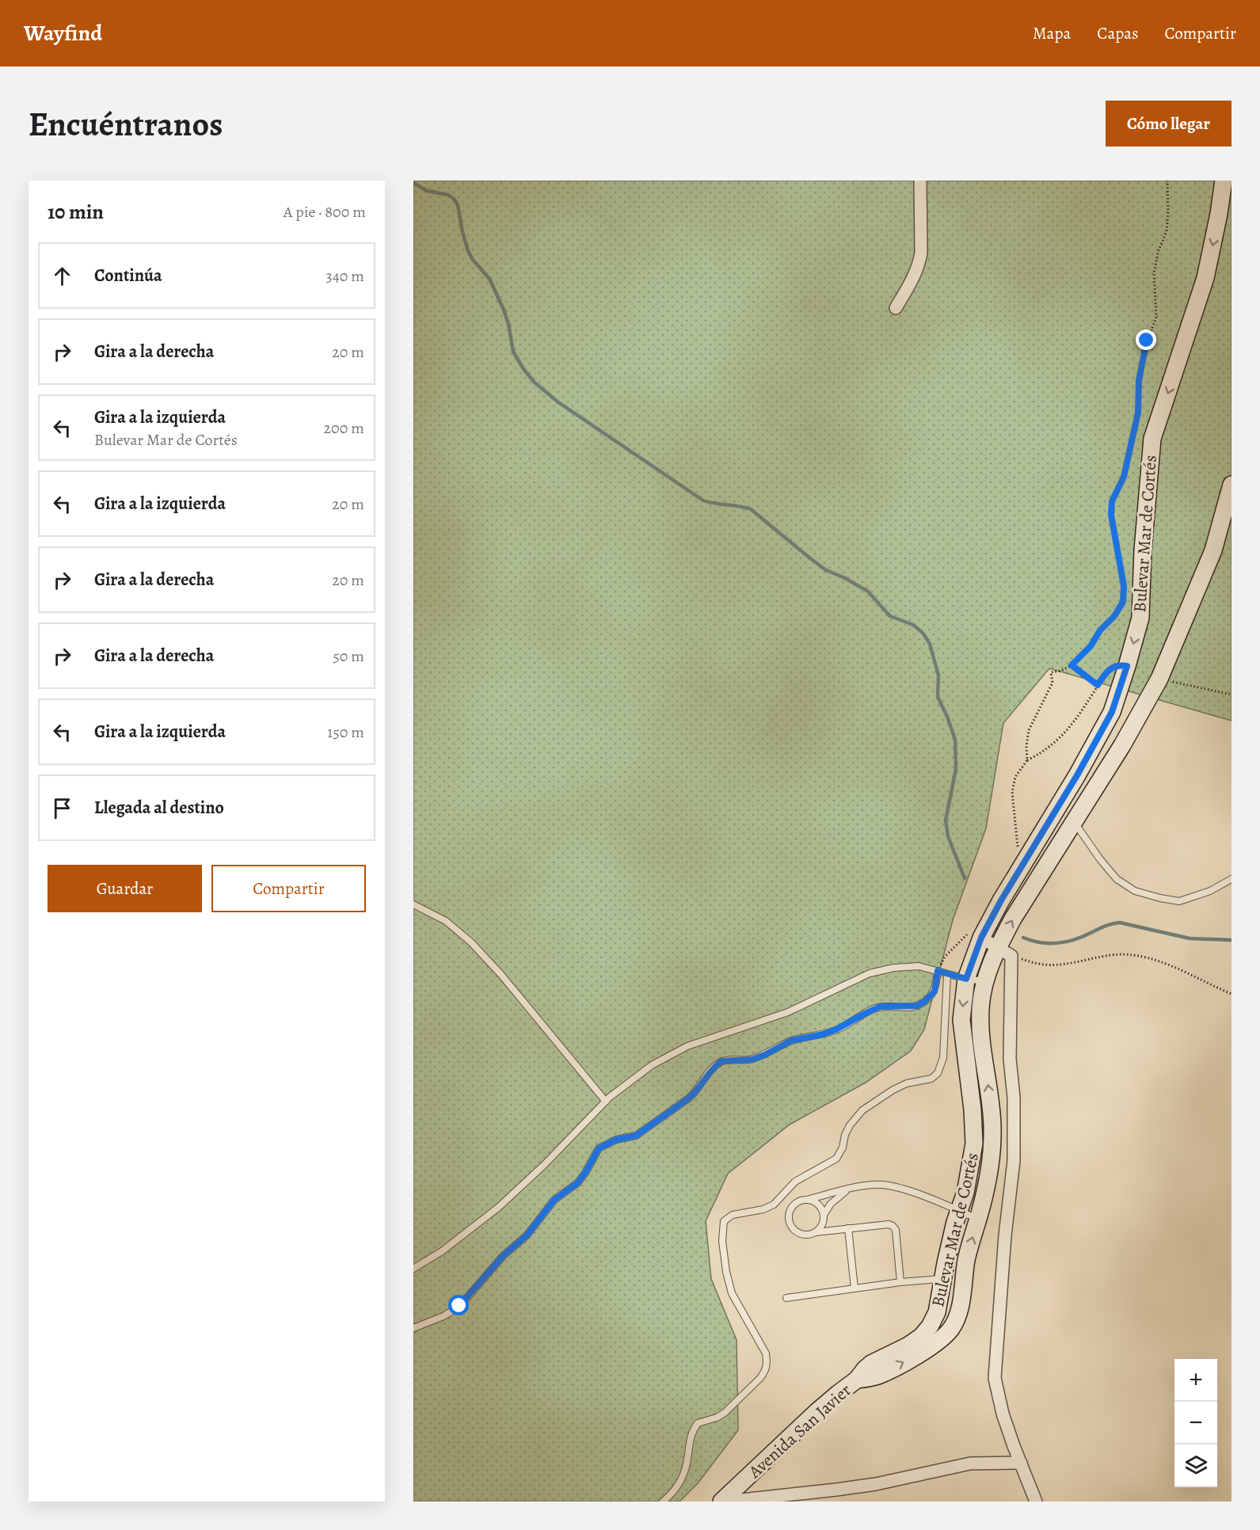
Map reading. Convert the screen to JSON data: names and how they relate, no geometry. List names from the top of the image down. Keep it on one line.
{"streets":{"street":["Bulevar Mar de Cortés","Avenida San Javier"]},"crossings":[["Bulevar Mar de Cortés","Avenida San Javier"]],"page":{"header":"Wayfind","nav":["Mapa","Capas","Compartir"],"buttons":["Cómo llegar",["Guardar","Compartir"]],"title":"Encuéntranos","heading":["10 min","A pie · 800 m"],"list":[["Continúa","340 m"],["Gira a la derecha","20 m"],["Gira a la izquierda","Bulevar Mar de Cortés","200 m"],["Gira a la izquierda","20 m"],["Gira a la derecha","20 m"],["Gira a la derecha","50 m"],["Gira a la izquierda","150 m"],"Llegada al destino"],"map_buttons":["+","−"]}}
